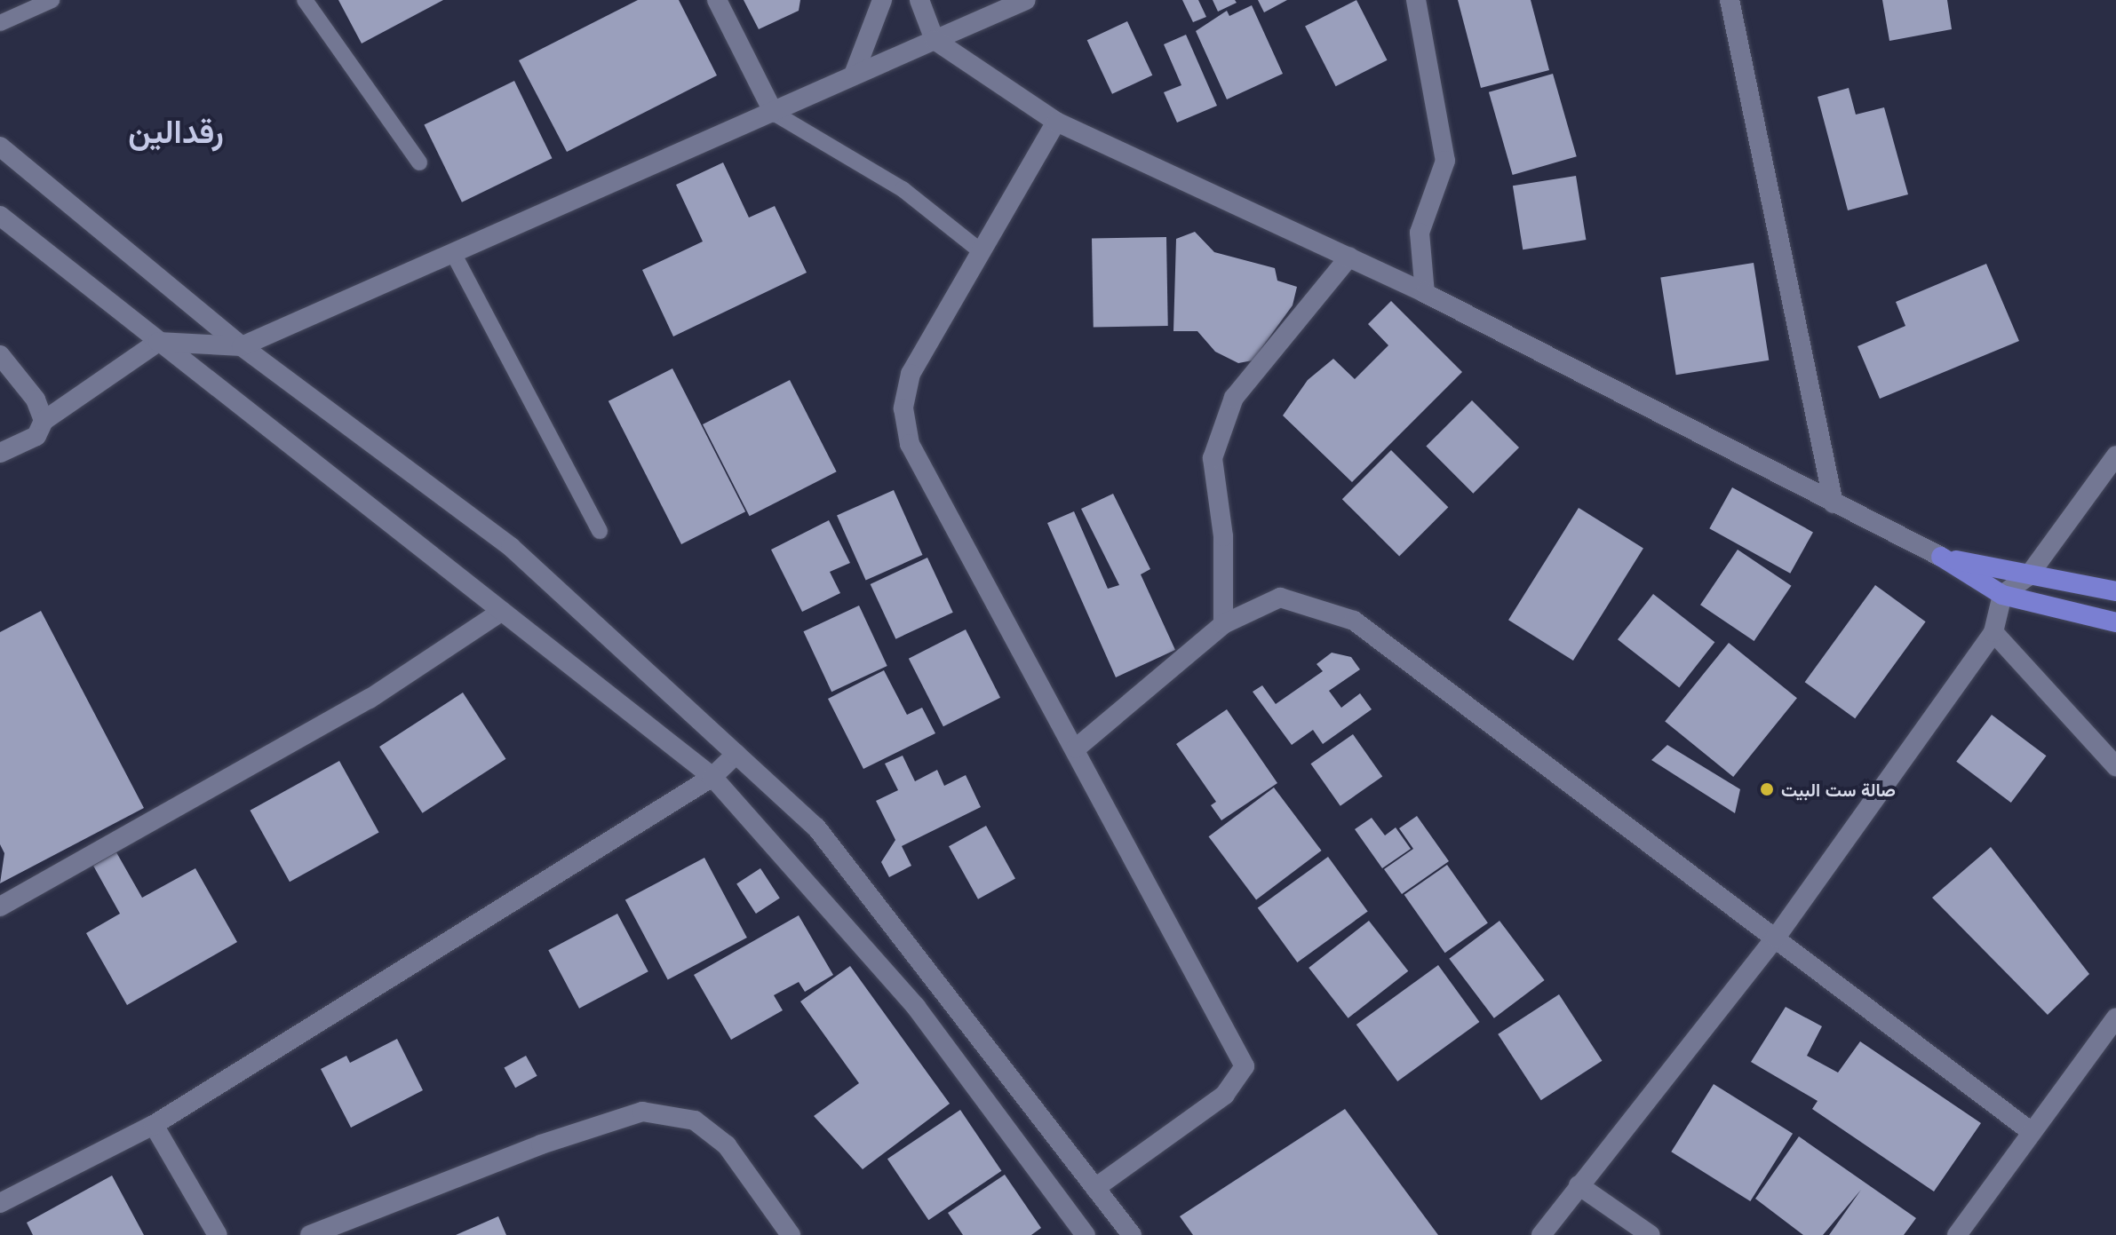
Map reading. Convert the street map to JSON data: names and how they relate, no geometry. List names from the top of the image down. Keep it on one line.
{"districts":["رقدالين"],"places":["صالة ست البيت"]}
